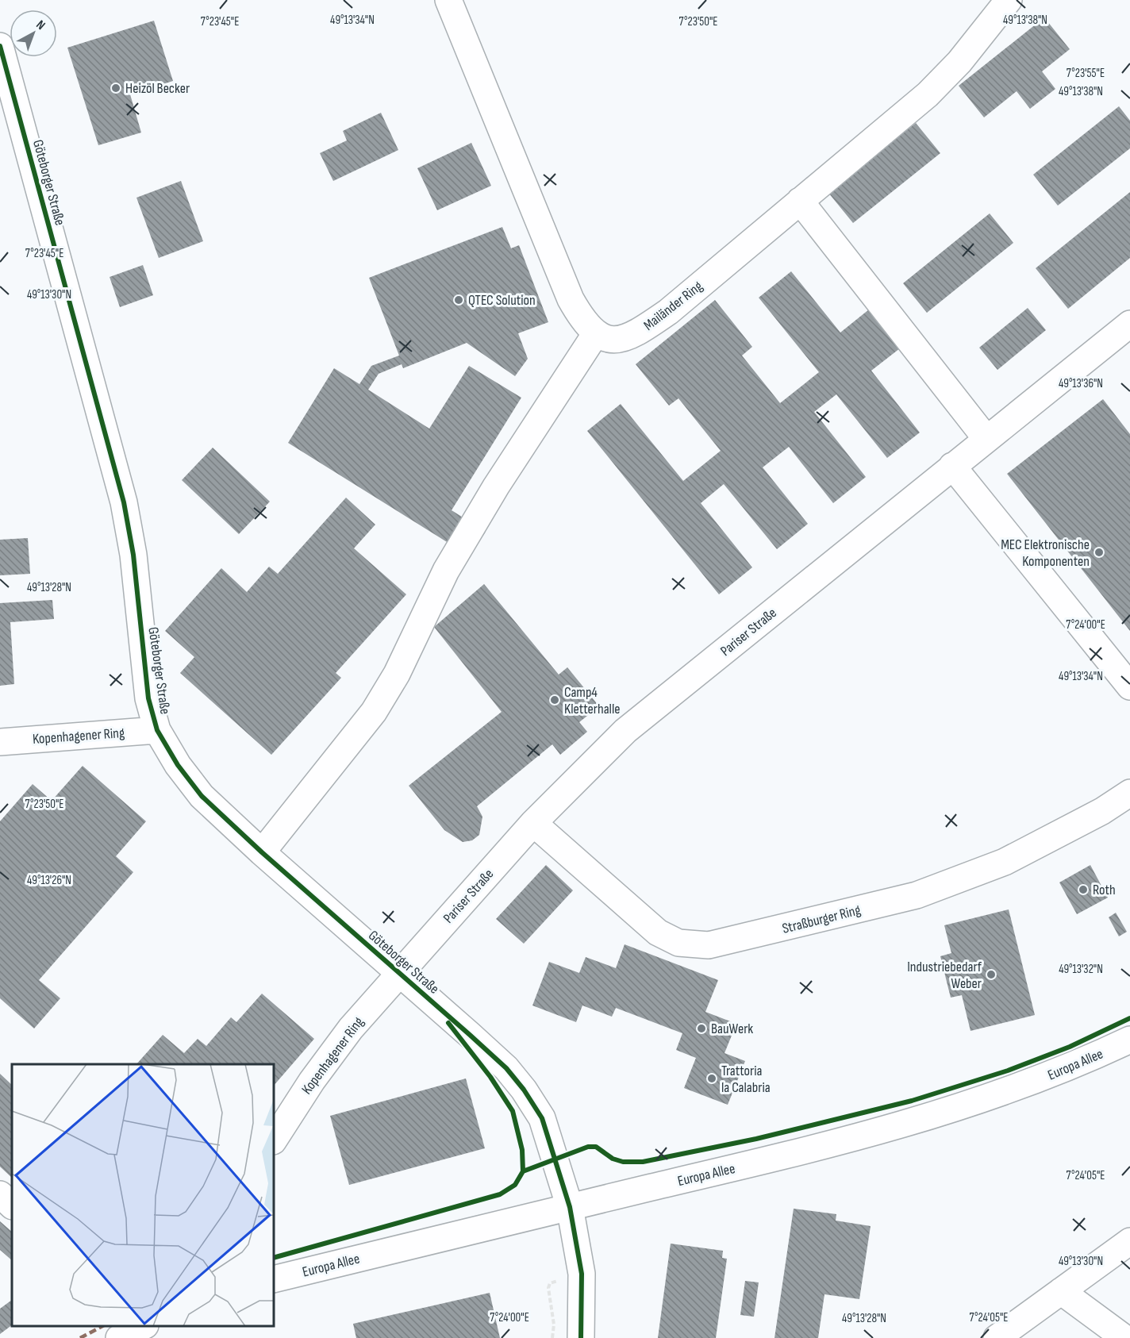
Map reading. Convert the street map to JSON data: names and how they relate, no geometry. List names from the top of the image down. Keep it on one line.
{"streets":{"street":["Göteborger Straße","Mailänder Ring","Pariser Straße","Kopenhagener Ring","Straßburger Ring","Europa Allee"]},"crossings":[["Göteborger Straße","Pariser Straße"],["Göteborger Straße","Kopenhagener Ring"],["Göteborger Straße","Europa Allee"],["Pariser Straße","Kopenhagener Ring"],["Pariser Straße","Straßburger Ring"]],"places":["Heizöl Becker","QTEC Solution","MEC Elektronische Komponenten","Camp4 Kletterhalle","Roth","Industriebedarf Weber","BauWerk","Trattoria la Calabria"],"north":"top right","coordinates":["49°13'34\"N","49°13'38\"N","7°23'50\"E","7°23'45\"E","7°23'55\"E","49°13'30\"N","49°13'36\"N","49°13'28\"N","7°24'00\"E","49°13'26\"N","49°13'32\"N","7°24'05\"E"]}
